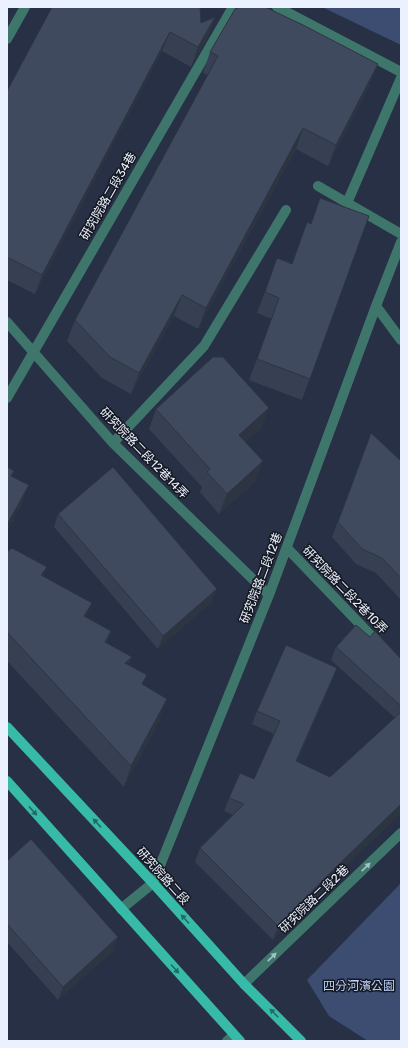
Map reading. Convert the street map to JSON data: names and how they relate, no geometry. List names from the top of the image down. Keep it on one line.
{"streets":{"main road":["研究院路二段"],"street":["研究院路二段34巷","研究院路二段12巷14弄","研究院路二段12巷","研究院路二段2巷10弄","研究院路二段2巷"]},"crossings":[["研究院路二段34巷","研究院路二段12巷14弄"],["研究院路二段12巷14弄","研究院路二段12巷"],["研究院路二段12巷","研究院路二段2巷10弄"],["研究院路二段12巷","研究院路二段"],["研究院路二段","研究院路二段2巷"]],"one_way":["研究院路二段2巷"],"parks":["四分河濱公園"]}
